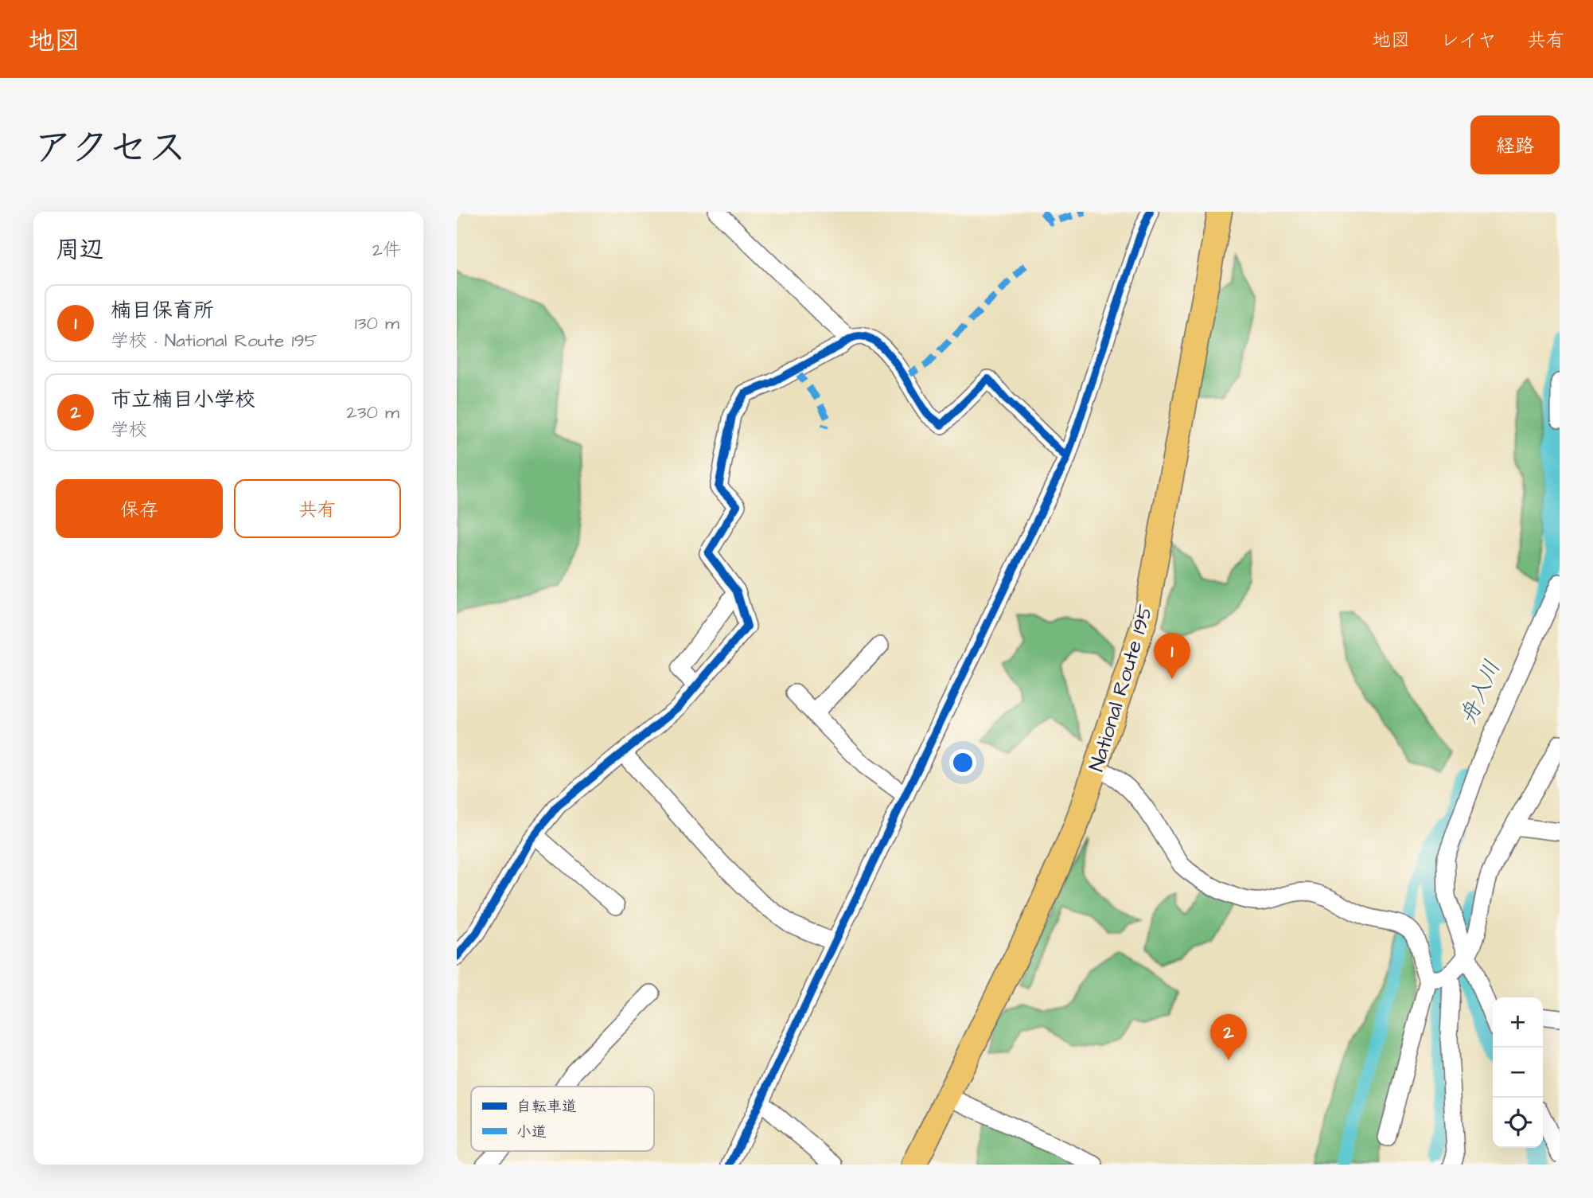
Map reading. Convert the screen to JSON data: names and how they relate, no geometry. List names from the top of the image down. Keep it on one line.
{"streets":{"highway":["National Route 195"]},"water":["舟入川"],"legend":["自転車道","小道"],"page":{"header":"地図","nav":["地図","レイヤ","共有"],"title":"アクセス","buttons":["経路",["保存","共有"]],"heading":["周辺","2件"],"list":[{"mark":"1","name":"楠目保育所","note":"学校 · National Route 195","value":"130 m"},{"mark":"2","name":"市立楠目小学校","note":"学校","value":"230 m"}],"pins":["1","2"],"map_buttons":["+","−"]}}
